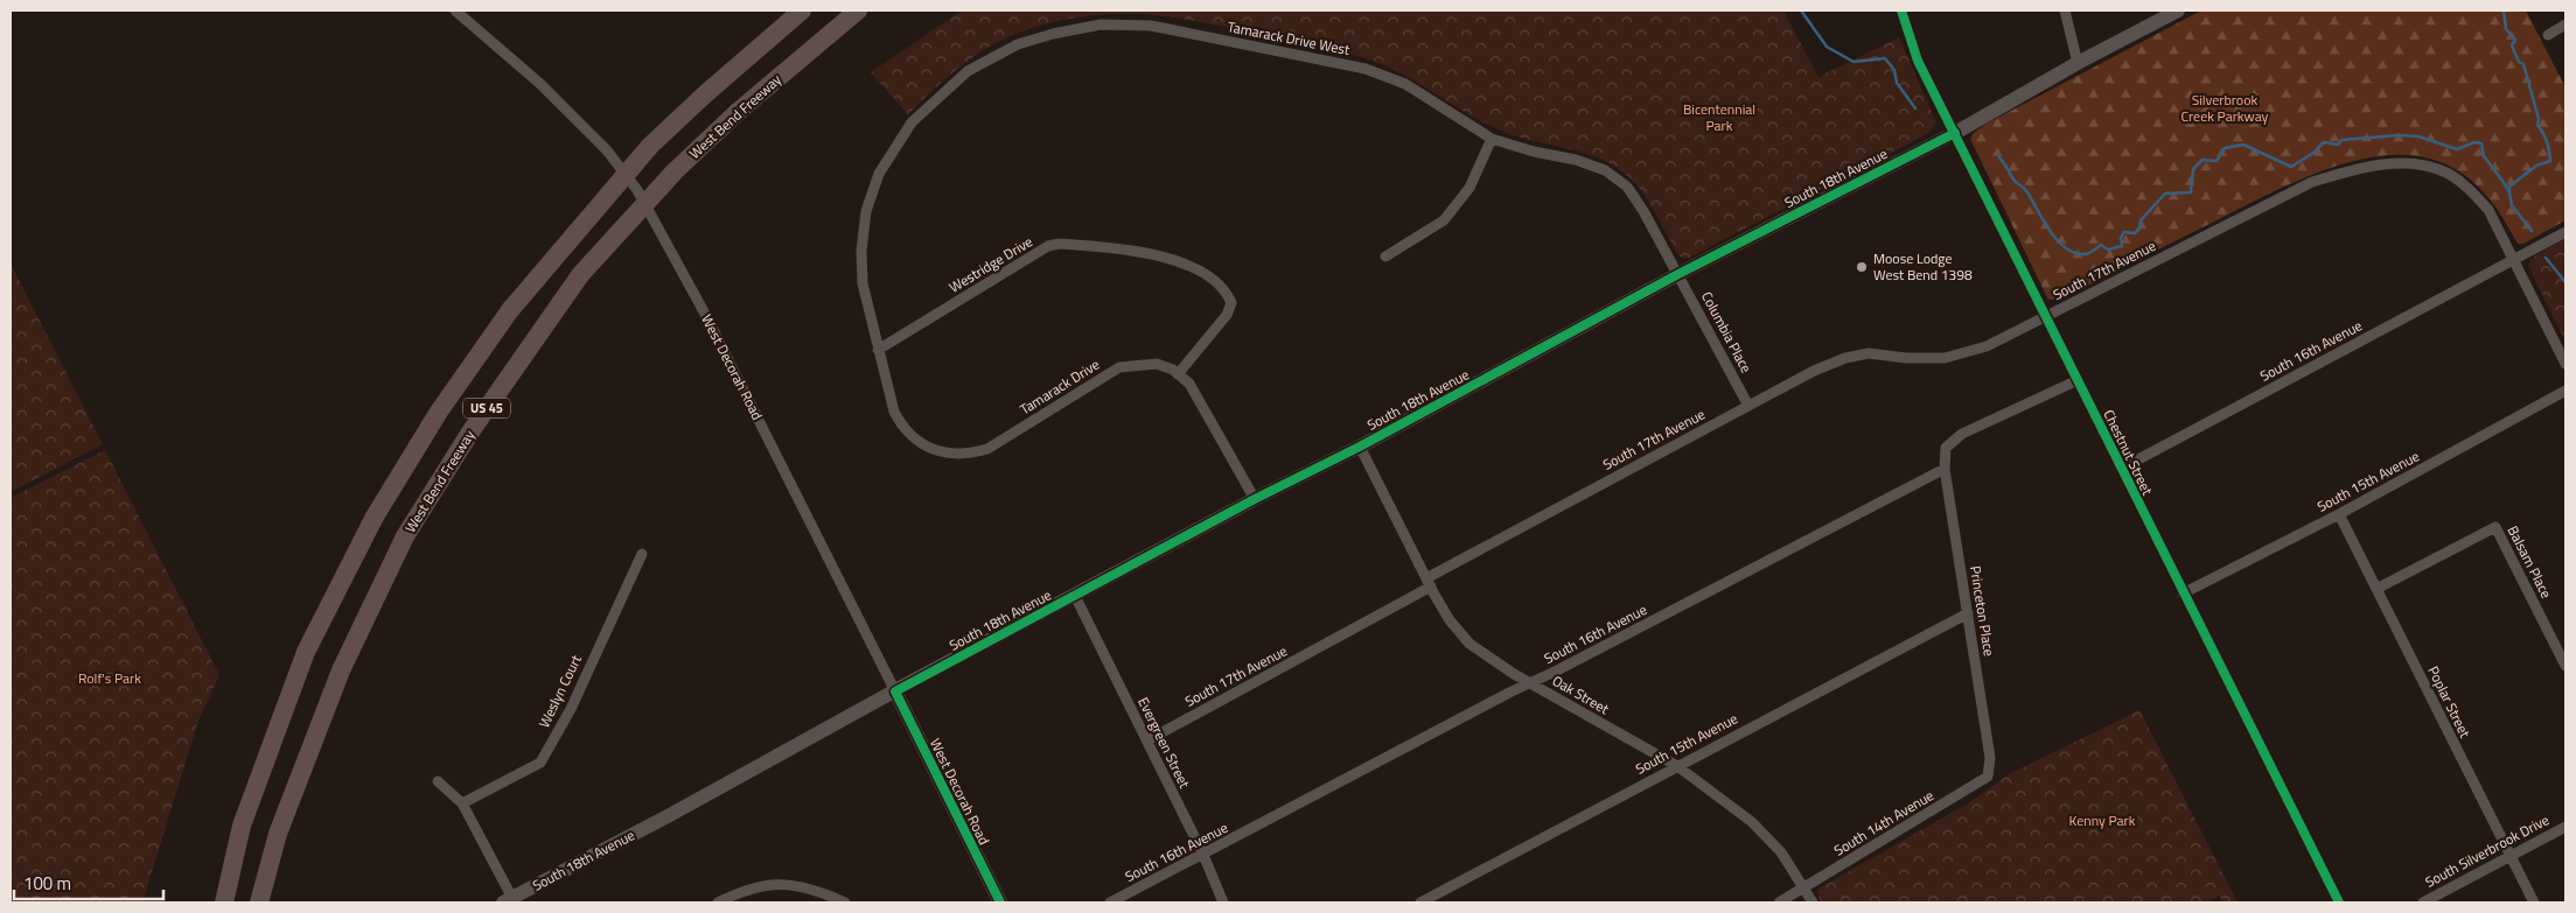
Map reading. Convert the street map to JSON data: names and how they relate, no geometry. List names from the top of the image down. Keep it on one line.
{"streets":{"highway":["West Bend Freeway","US 45"],"street":["Tamarack Drive West","South 18th Avenue","Westridge Drive","South 17th Avenue","Columbia Place","South 16th Avenue","West Decorah Road","Tamarack Drive","Chestnut Street","South 15th Avenue","Balsam Place","Princeton Place","Weslyn Court","Oak Street","Poplar Street","Evergreen Street","South 14th Avenue","South Silverbrook Drive"]},"crossings":[["Tamarack Drive West","South 18th Avenue"],["Tamarack Drive West","Westridge Drive"],["Tamarack Drive West","Columbia Place"],["Tamarack Drive West","Tamarack Drive"],["South 18th Avenue","Columbia Place"],["South 18th Avenue","West Decorah Road"],["South 18th Avenue","Tamarack Drive"],["South 18th Avenue","Chestnut Street"],["South 18th Avenue","Oak Street"],["South 18th Avenue","Evergreen Street"],["Westridge Drive","Tamarack Drive"],["South 17th Avenue","Columbia Place"],["South 17th Avenue","South 16th Avenue"],["South 17th Avenue","Chestnut Street"],["South 17th Avenue","Oak Street"],["South 17th Avenue","Evergreen Street"],["South 16th Avenue","Chestnut Street"],["South 16th Avenue","Princeton Place"],["South 16th Avenue","Oak Street"],["South 16th Avenue","Evergreen Street"],["Chestnut Street","South 15th Avenue"],["South 15th Avenue","Princeton Place"],["South 15th Avenue","Oak Street"],["South 15th Avenue","Poplar Street"],["Balsam Place","Poplar Street"],["Princeton Place","South 14th Avenue"],["Oak Street","South 14th Avenue"],["Poplar Street","South Silverbrook Drive"]],"parks":["Silverbrook Creek Parkway","Bicentennial Park","Rolf's Park","Kenny Park"],"places":["Moose Lodge West Bend 1398"],"scale_bar":"100 m"}
